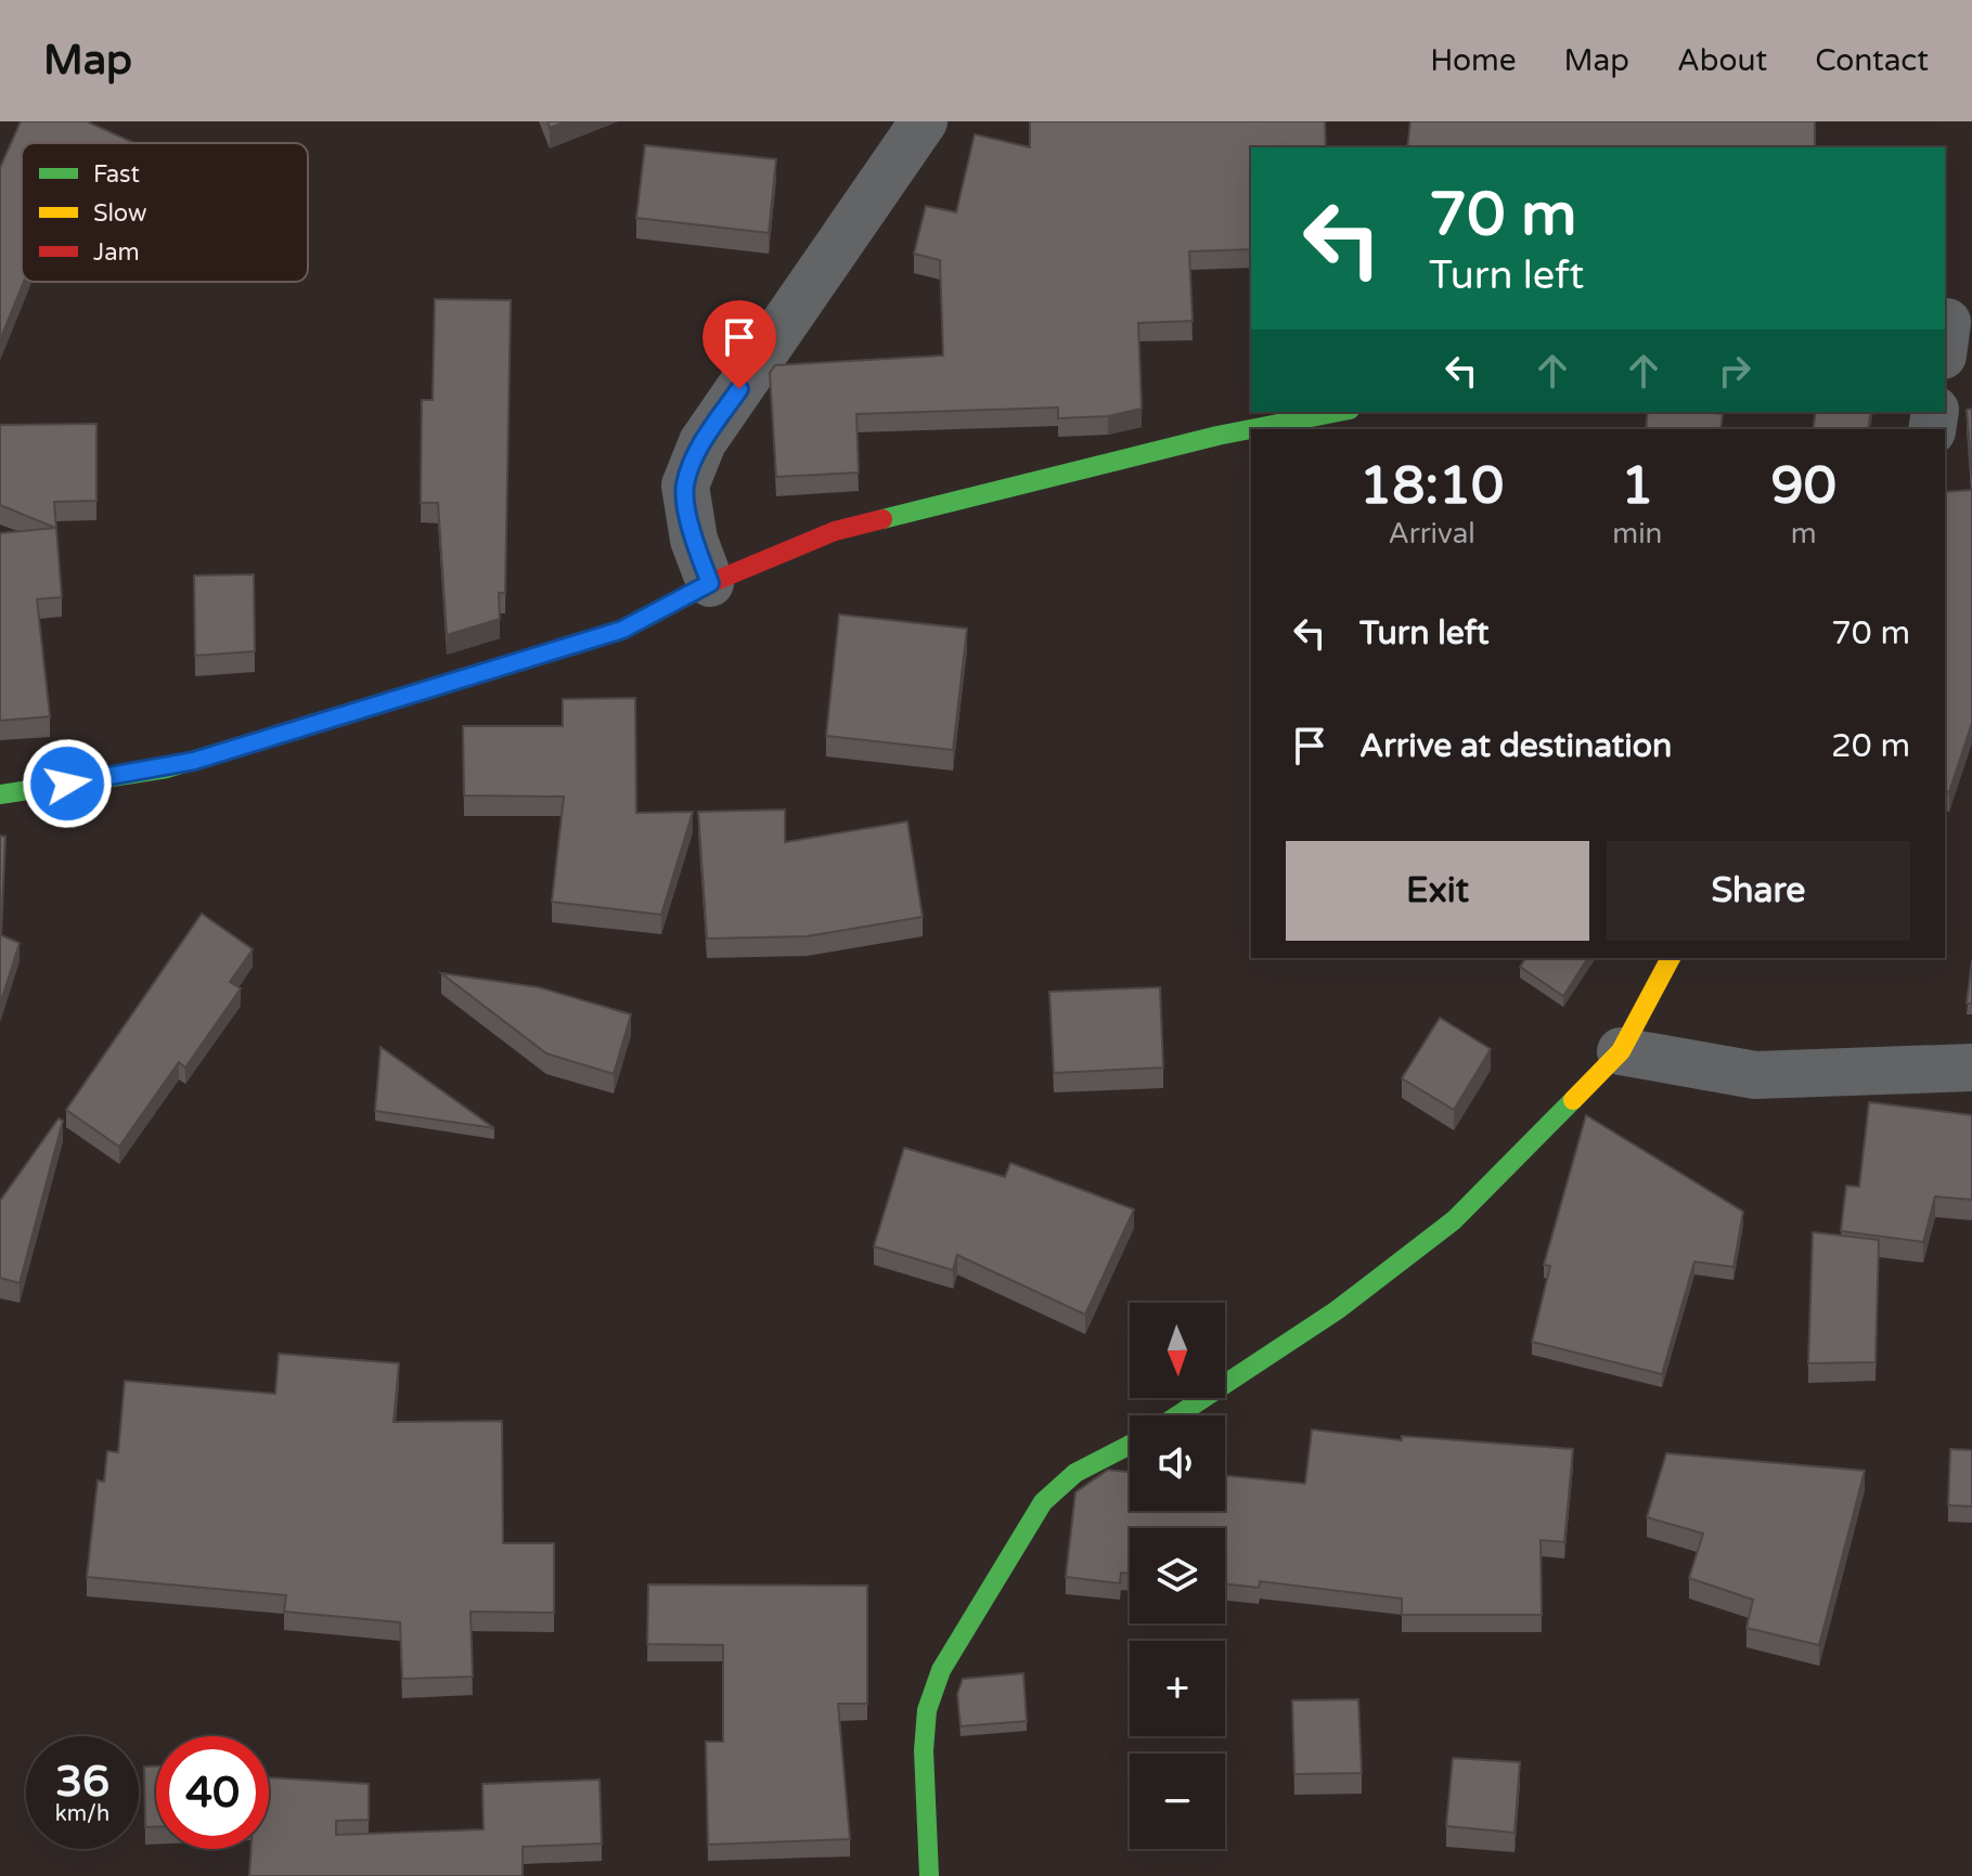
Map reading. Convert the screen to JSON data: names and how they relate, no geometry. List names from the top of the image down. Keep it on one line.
{"legend":["Fast","Slow","Jam"],"north":"bottom","page":{"header":"Map","nav":["Home","Map","About","Contact"],"turn":["70 m","Turn left"],"eta":["18:10","Arrival","1","min","90","m"],"list":[{"name":"Turn left","value":"70 m"},{"name":"Arrive at destination","value":"20 m"}],"buttons":["Exit","Share"],"map_buttons":["+","−"],"speed":"36 km/h","limit":"40"}}
